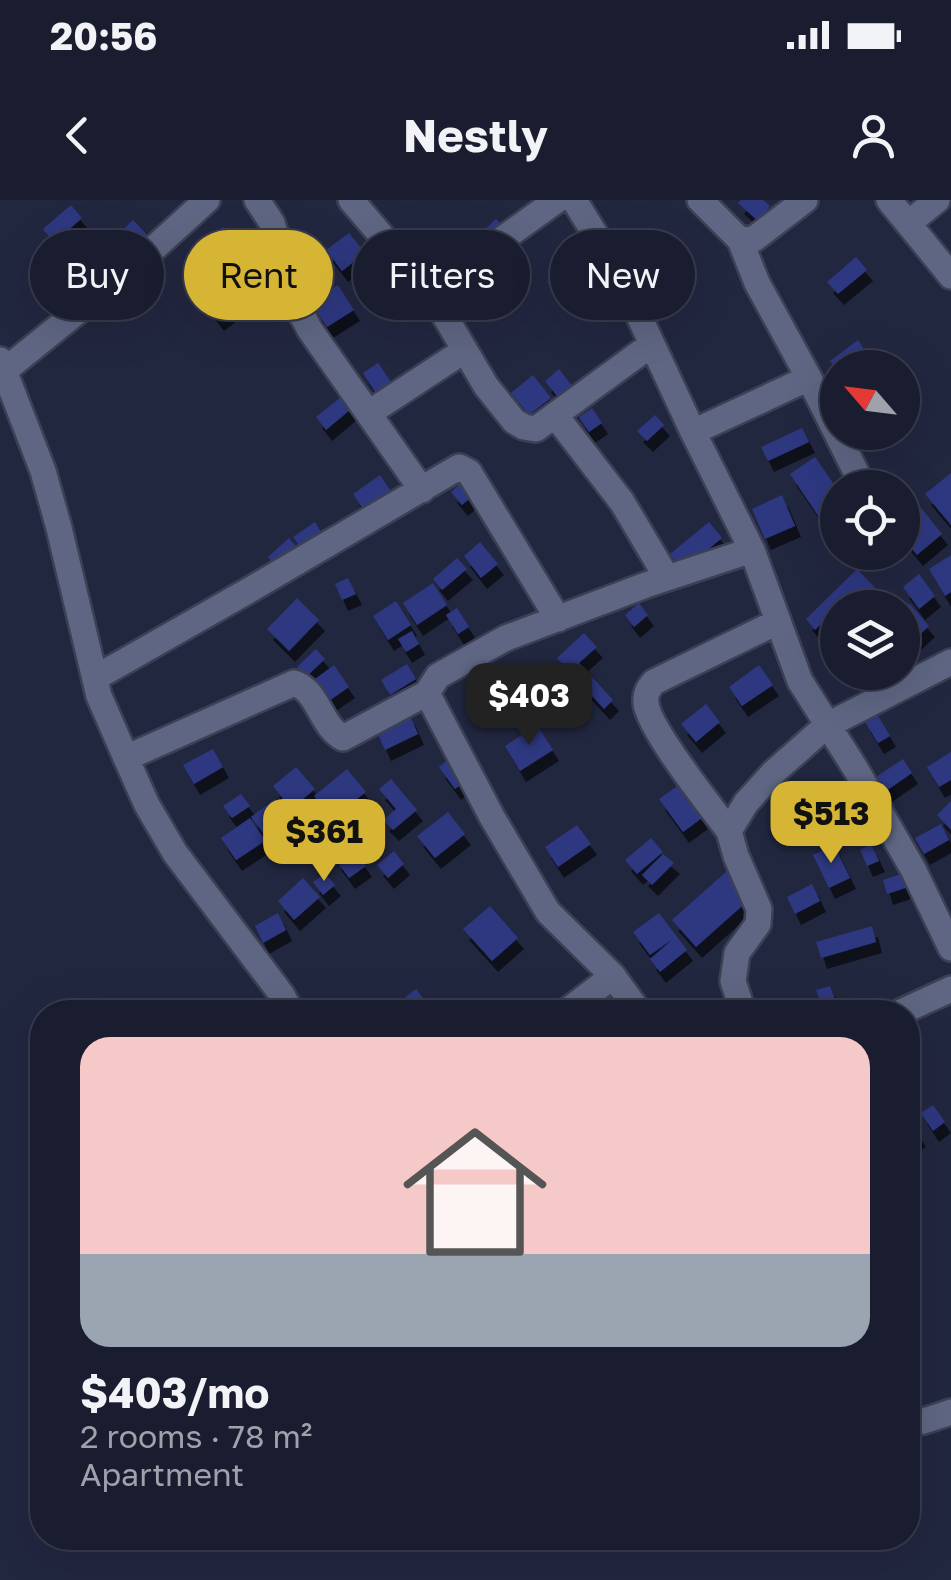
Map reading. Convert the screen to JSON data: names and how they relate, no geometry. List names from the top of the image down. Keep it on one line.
{"north":"top left","page":{"status":"20:56","header":"Nestly","chip":["Buy","Rent","Filters","New"],"price":["$403","$513","$361"],"list":[{"name":"$403/mo","note":"2 rooms · 78 m² · Apartment"}]}}
